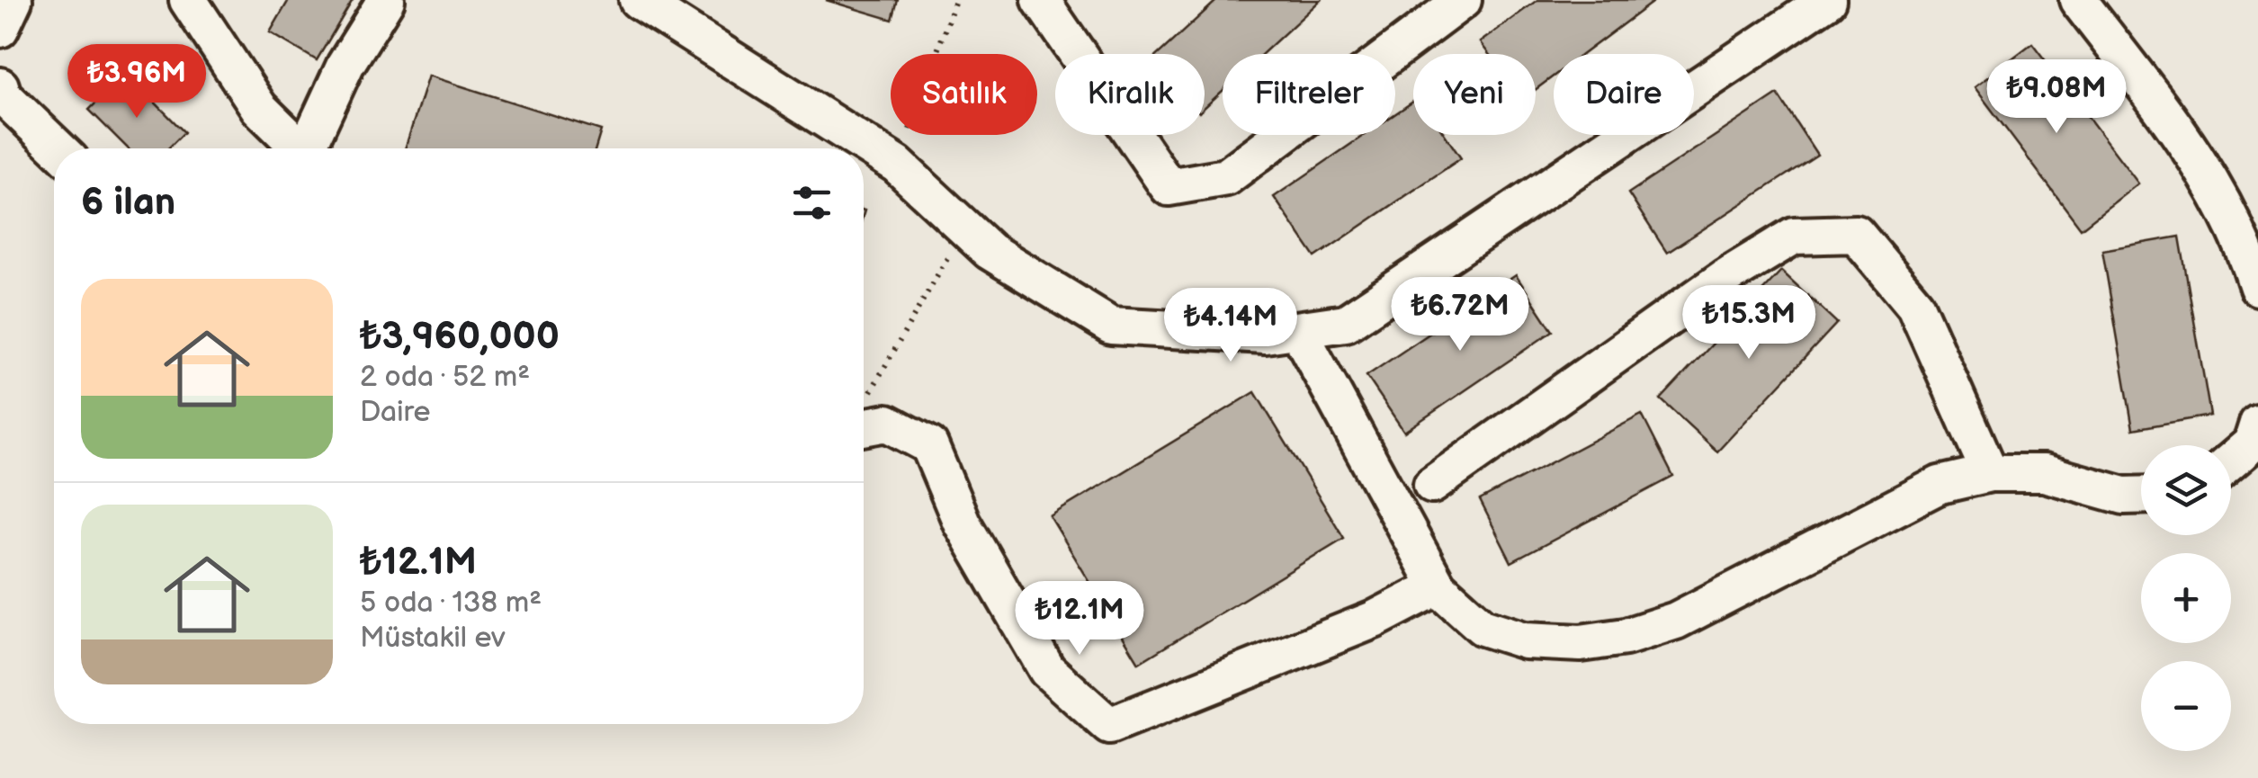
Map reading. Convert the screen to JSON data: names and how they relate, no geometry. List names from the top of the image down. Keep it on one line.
{"page":{"price":["₺3.96M","₺9.08M","₺6.72M","₺15.3M","₺4.14M","₺12.1M"],"chip":["Satılık","Kiralık","Filtreler","Yeni","Daire"],"heading":"6 ilan","list":[{"name":"₺3,960,000","note":"2 oda · 52 m² · Daire"},{"name":"₺12.1M","note":"5 oda · 138 m² · Müstakil ev"}],"map_buttons":["+","−"]}}
